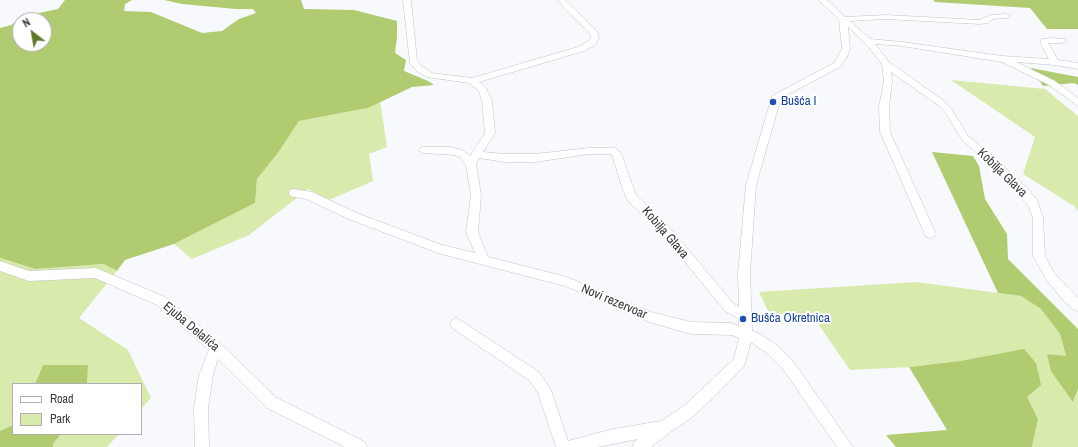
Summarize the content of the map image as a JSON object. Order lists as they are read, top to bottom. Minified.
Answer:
{"streets":{"street":["Kobilja Glava","Novi rezervoar","Ejuba Delalića"]},"places":["Bušća I","Bušća Okretnica"],"legend":["Road","Park"],"north":"top left"}
